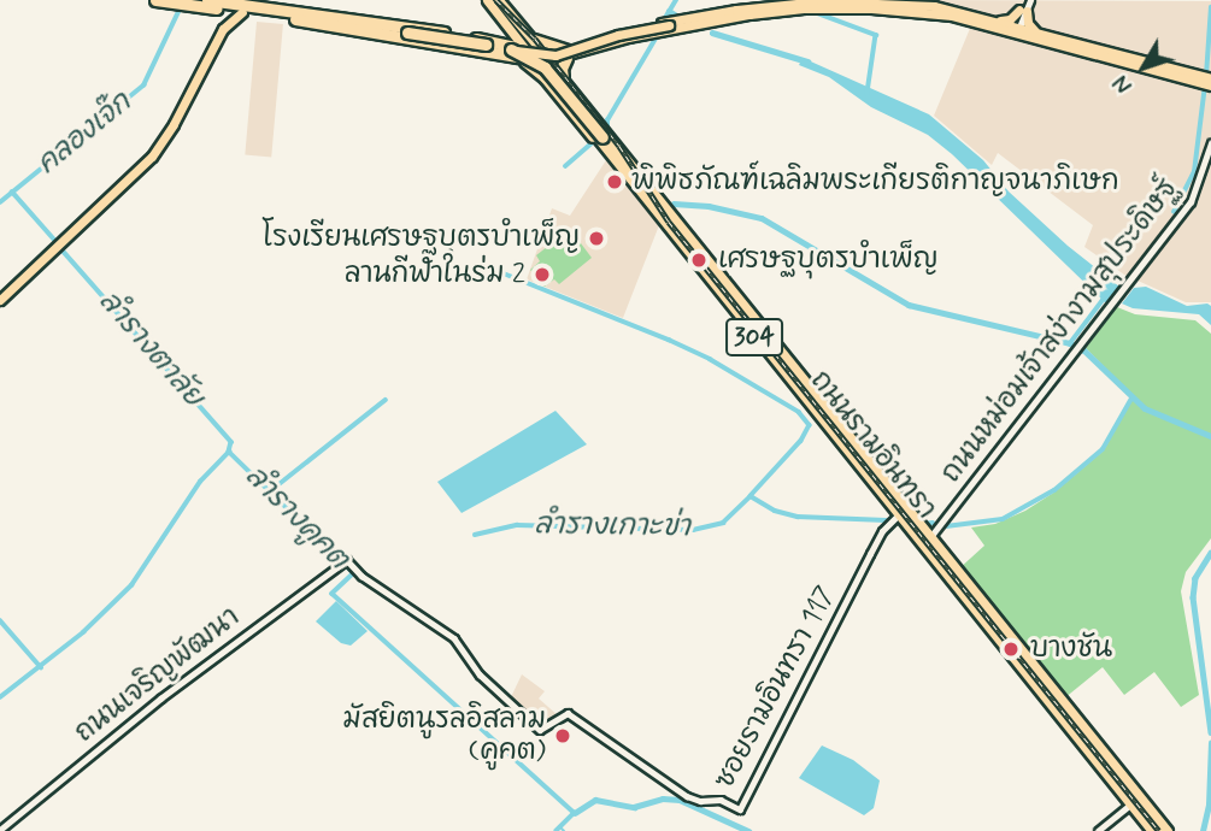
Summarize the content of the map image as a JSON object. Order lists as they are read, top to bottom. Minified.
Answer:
{"streets":{"highway":["304","ถนนรามอินทรา"],"street":["ถนนหม่อมเจ้าสง่างามสุประดิษฐ์","ถนนเจริญพัฒนา","ซอยรามอินทรา 117"]},"crossings":[["ถนนหม่อมเจ้าสง่างามสุประดิษฐ์","ถนนรามอินทรา"],["ถนนรามอินทรา","ซอยรามอินทรา 117"],["ถนนเจริญพัฒนา","ซอยรามอินทรา 117"]],"water":["คลองเจ๊ก","ลำรางตาลัย","ลำรางคูคต","ลำรางเกาะข่า"],"places":["พิพิธภัณฑ์เฉลิมพระเกียรติกาญจนาภิเษก","โรงเรียนเศรษฐบุตรบำเพ็ญ","เศรษฐบุตรบำเพ็ญ","ลานกีฬาในร่ม 2","บางชัน","มัสยิตนูรลอิสลาม (คูคต)"],"north":"bottom left"}
